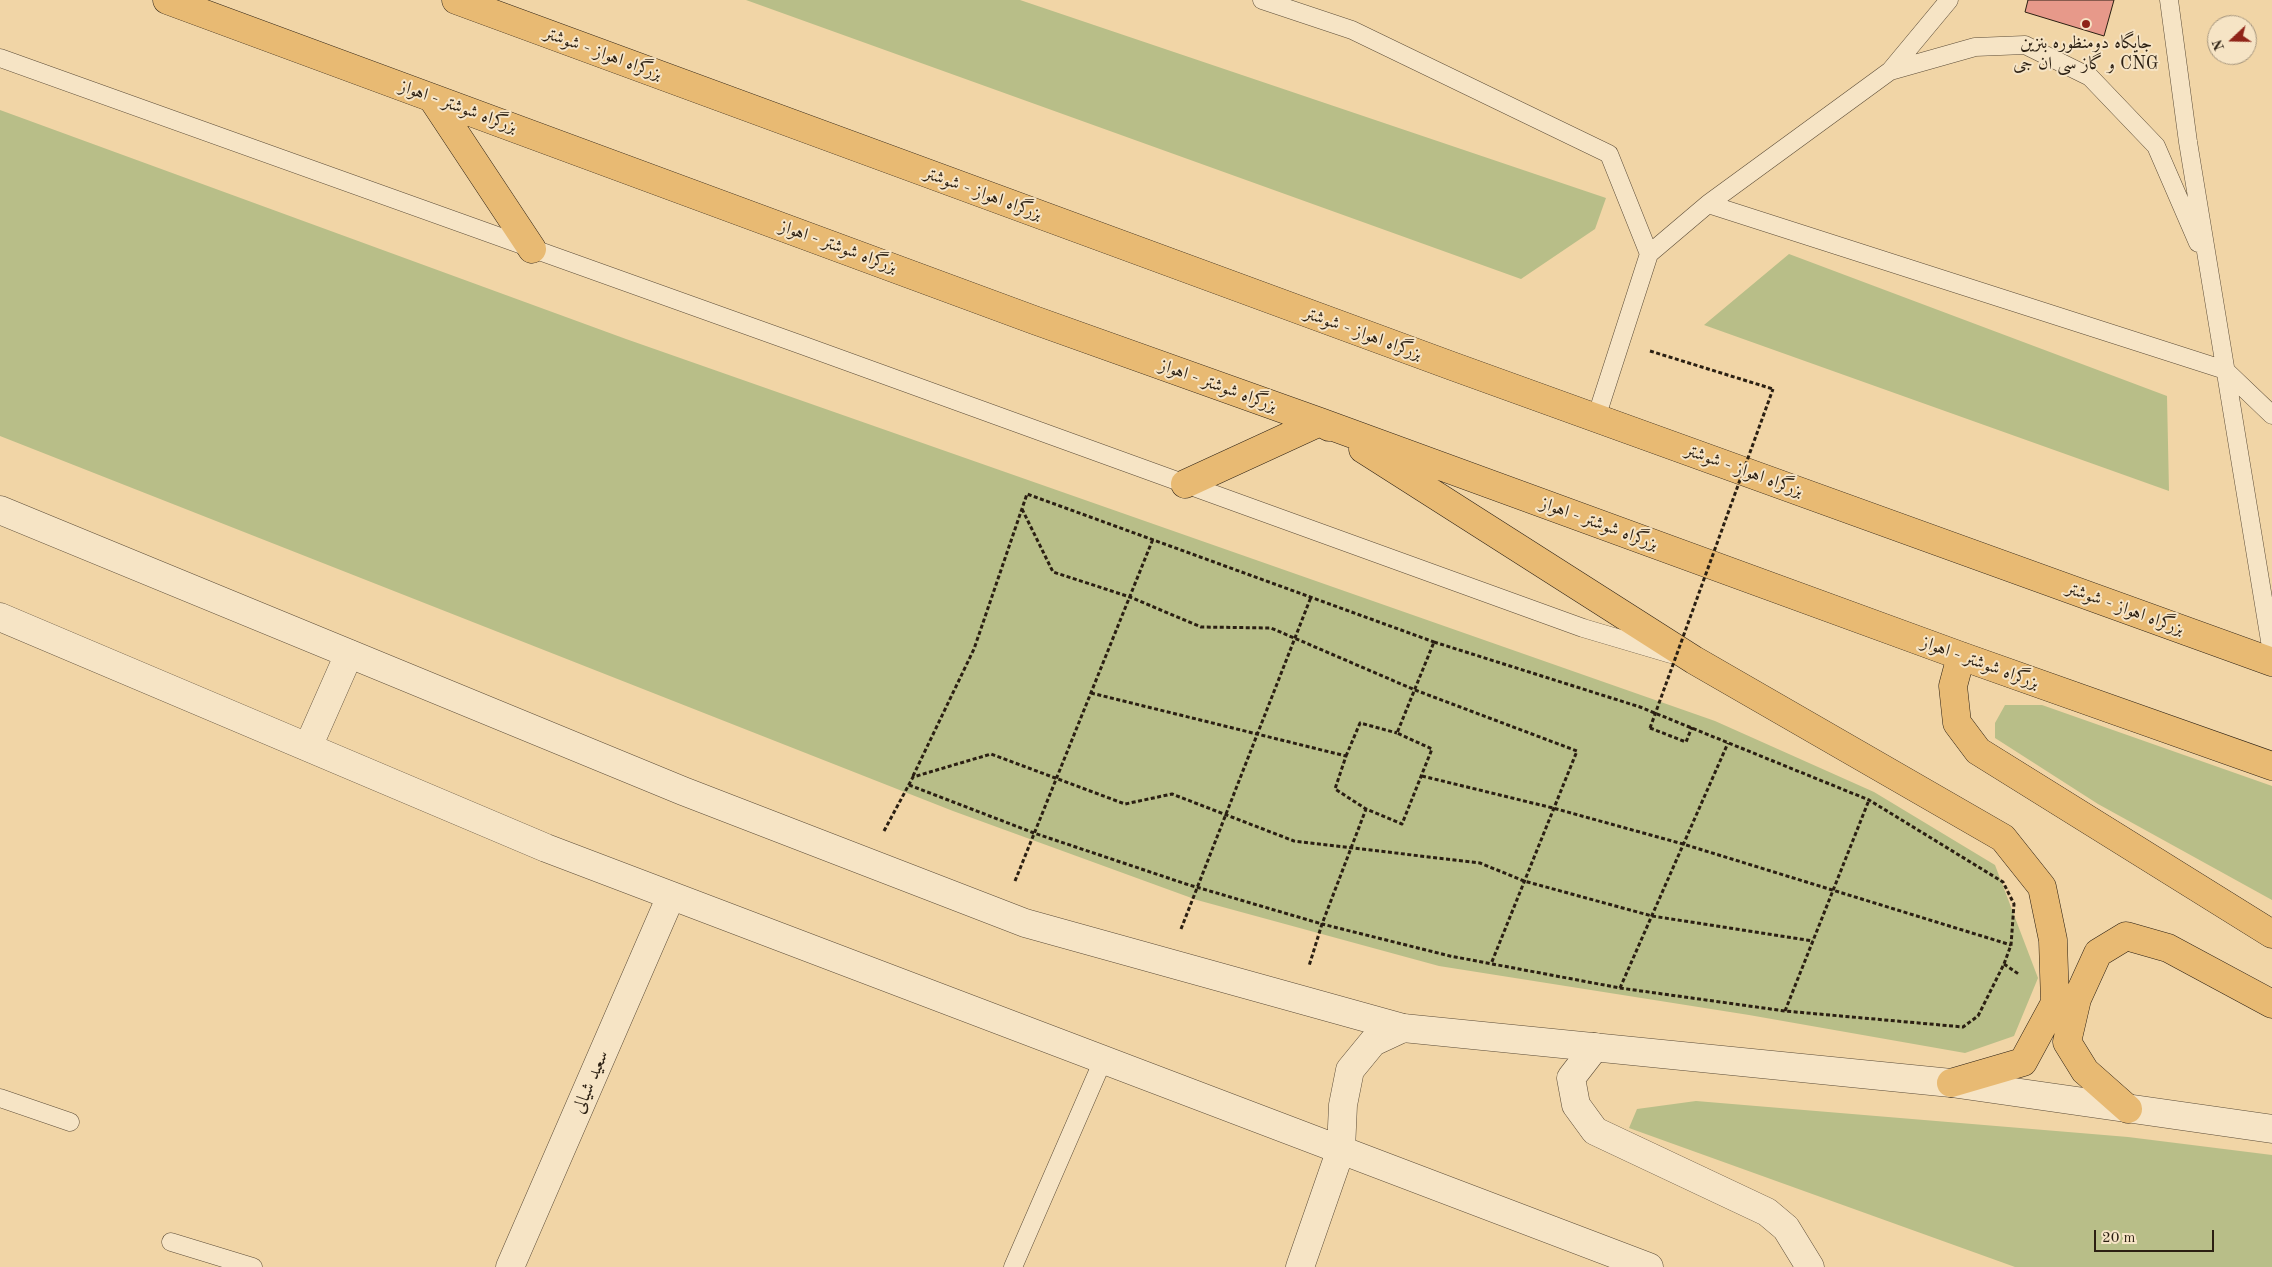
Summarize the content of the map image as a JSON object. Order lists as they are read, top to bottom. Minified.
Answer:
{"streets":{"highway":["بزرگراه اهواز - شوشتر","بزرگراه شوشتر - اهواز"],"street":["سعید شیالی"]},"places":["جایگاه دومنظوره بنزین و گاز سی ان جی CNG"],"scale_bar":"20 m","north":"left"}
